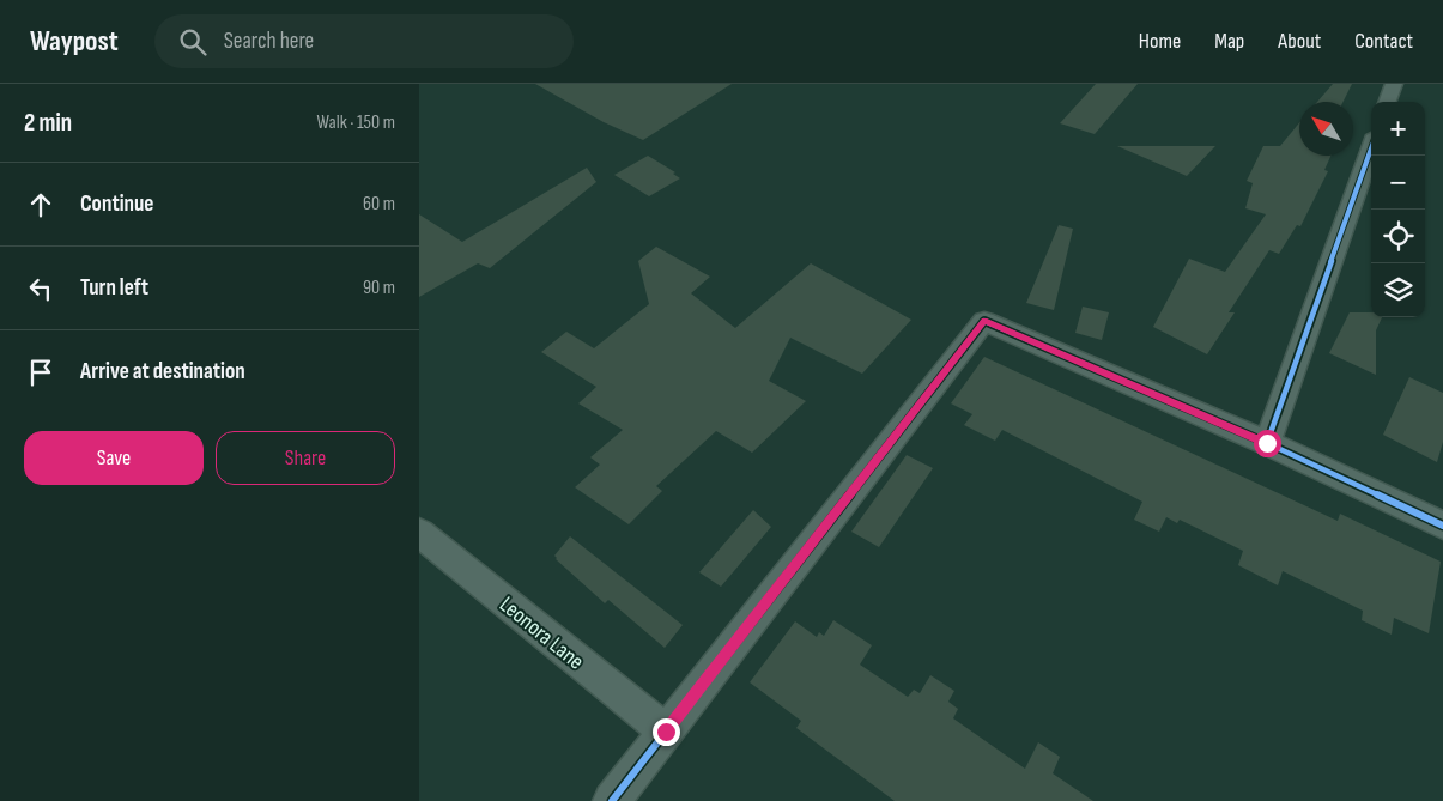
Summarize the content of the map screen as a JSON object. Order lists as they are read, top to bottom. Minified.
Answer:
{"streets":{"street":["Leonora Lane"]},"north":"top left","page":{"header":"Waypost","search":"Search here","nav":["Home","Map","About","Contact"],"heading":["2 min","Walk · 150 m"],"map_buttons":["+","−"],"list":[["Continue","60 m"],["Turn left","90 m"],"Arrive at destination"],"buttons":["Save","Share"]}}
